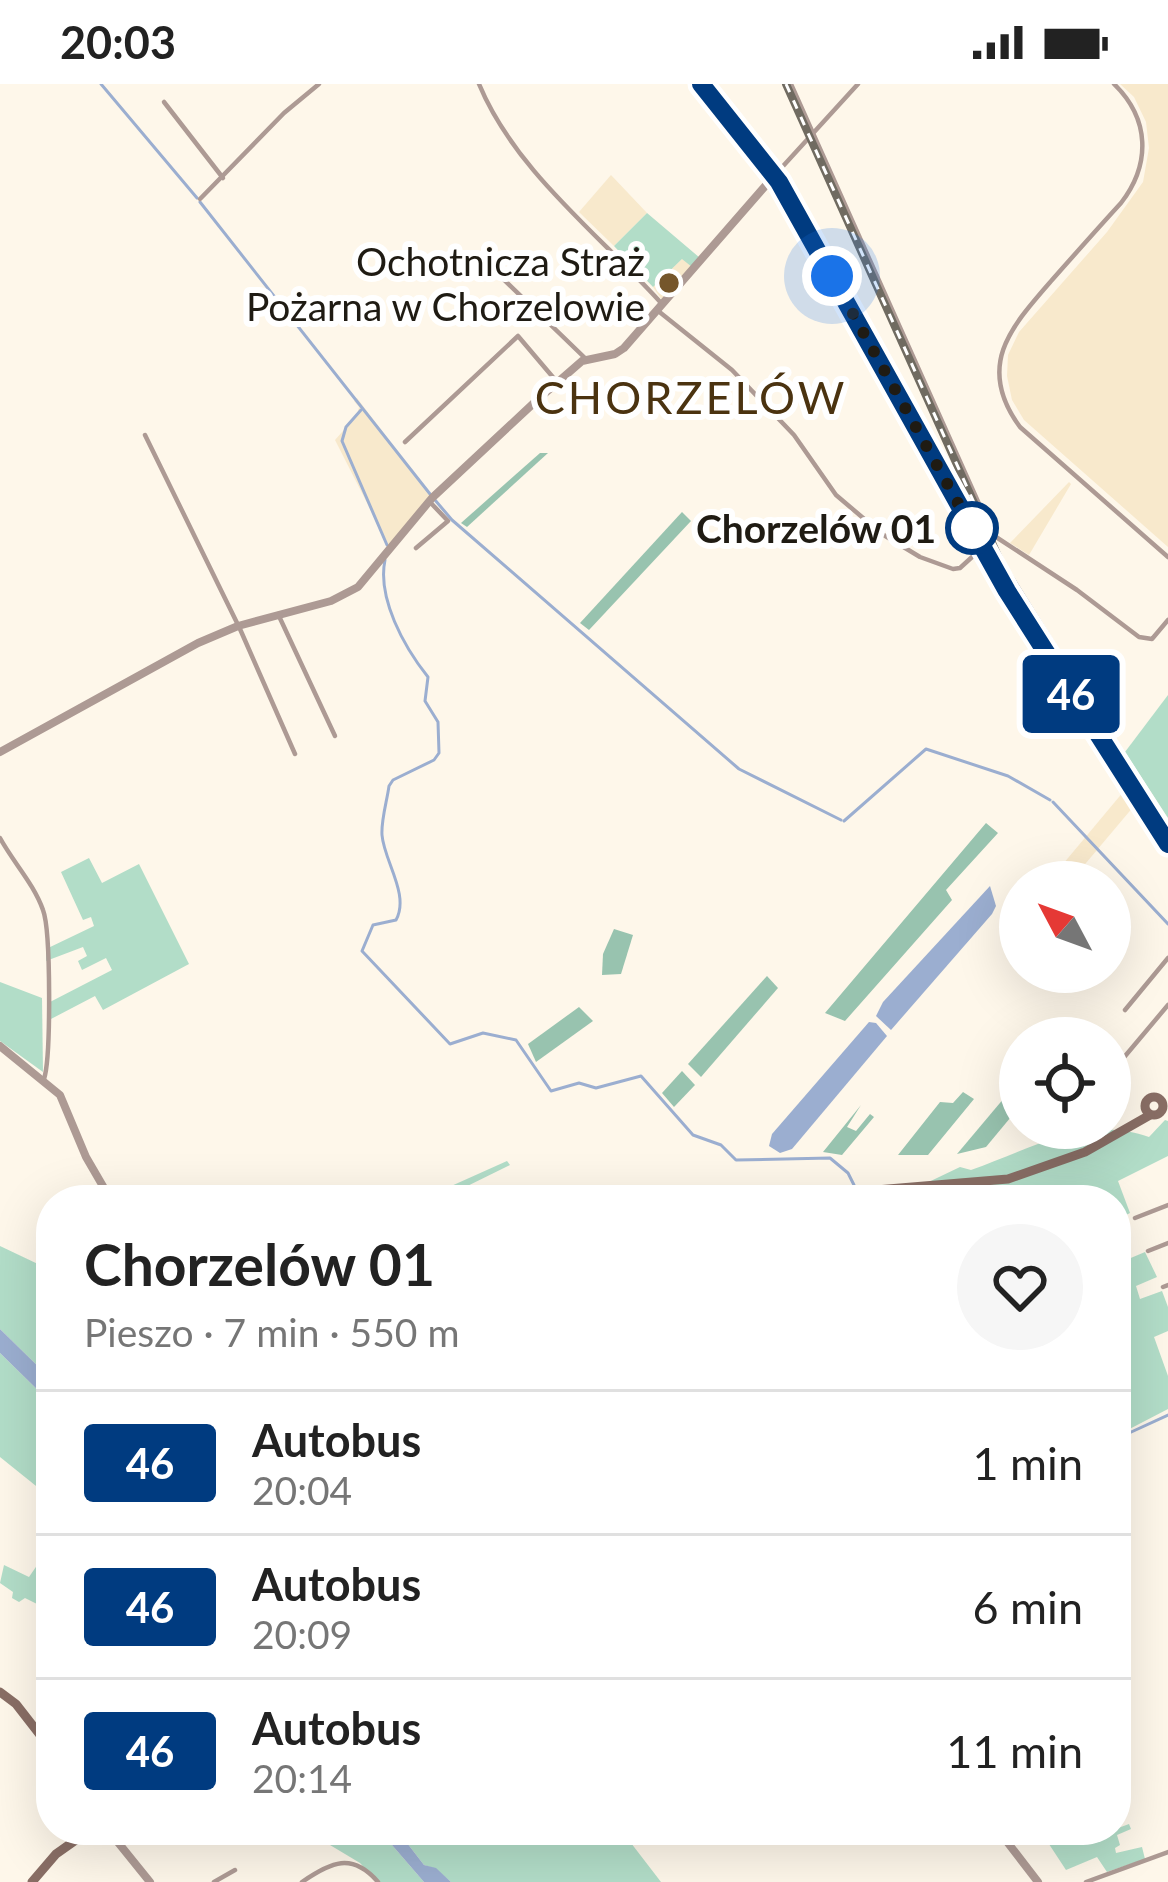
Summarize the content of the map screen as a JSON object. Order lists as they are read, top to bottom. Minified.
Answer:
{"districts":["CHORZELÓW"],"places":["Ochotnicza Straż Pożarna w Chorzelowie","Chorzelów 01"],"lines":["bus line 46"],"north":"top left","page":{"status":"20:03","on_map":"46","heading":["Chorzelów 01","Pieszo · 7 min · 550 m"],"list":[{"mark":"46","name":"Autobus","note":"20:04","value":"1 min"},{"mark":"46","name":"Autobus","note":"20:09","value":"6 min"},{"mark":"46","name":"Autobus","note":"20:14","value":"11 min"}]}}
